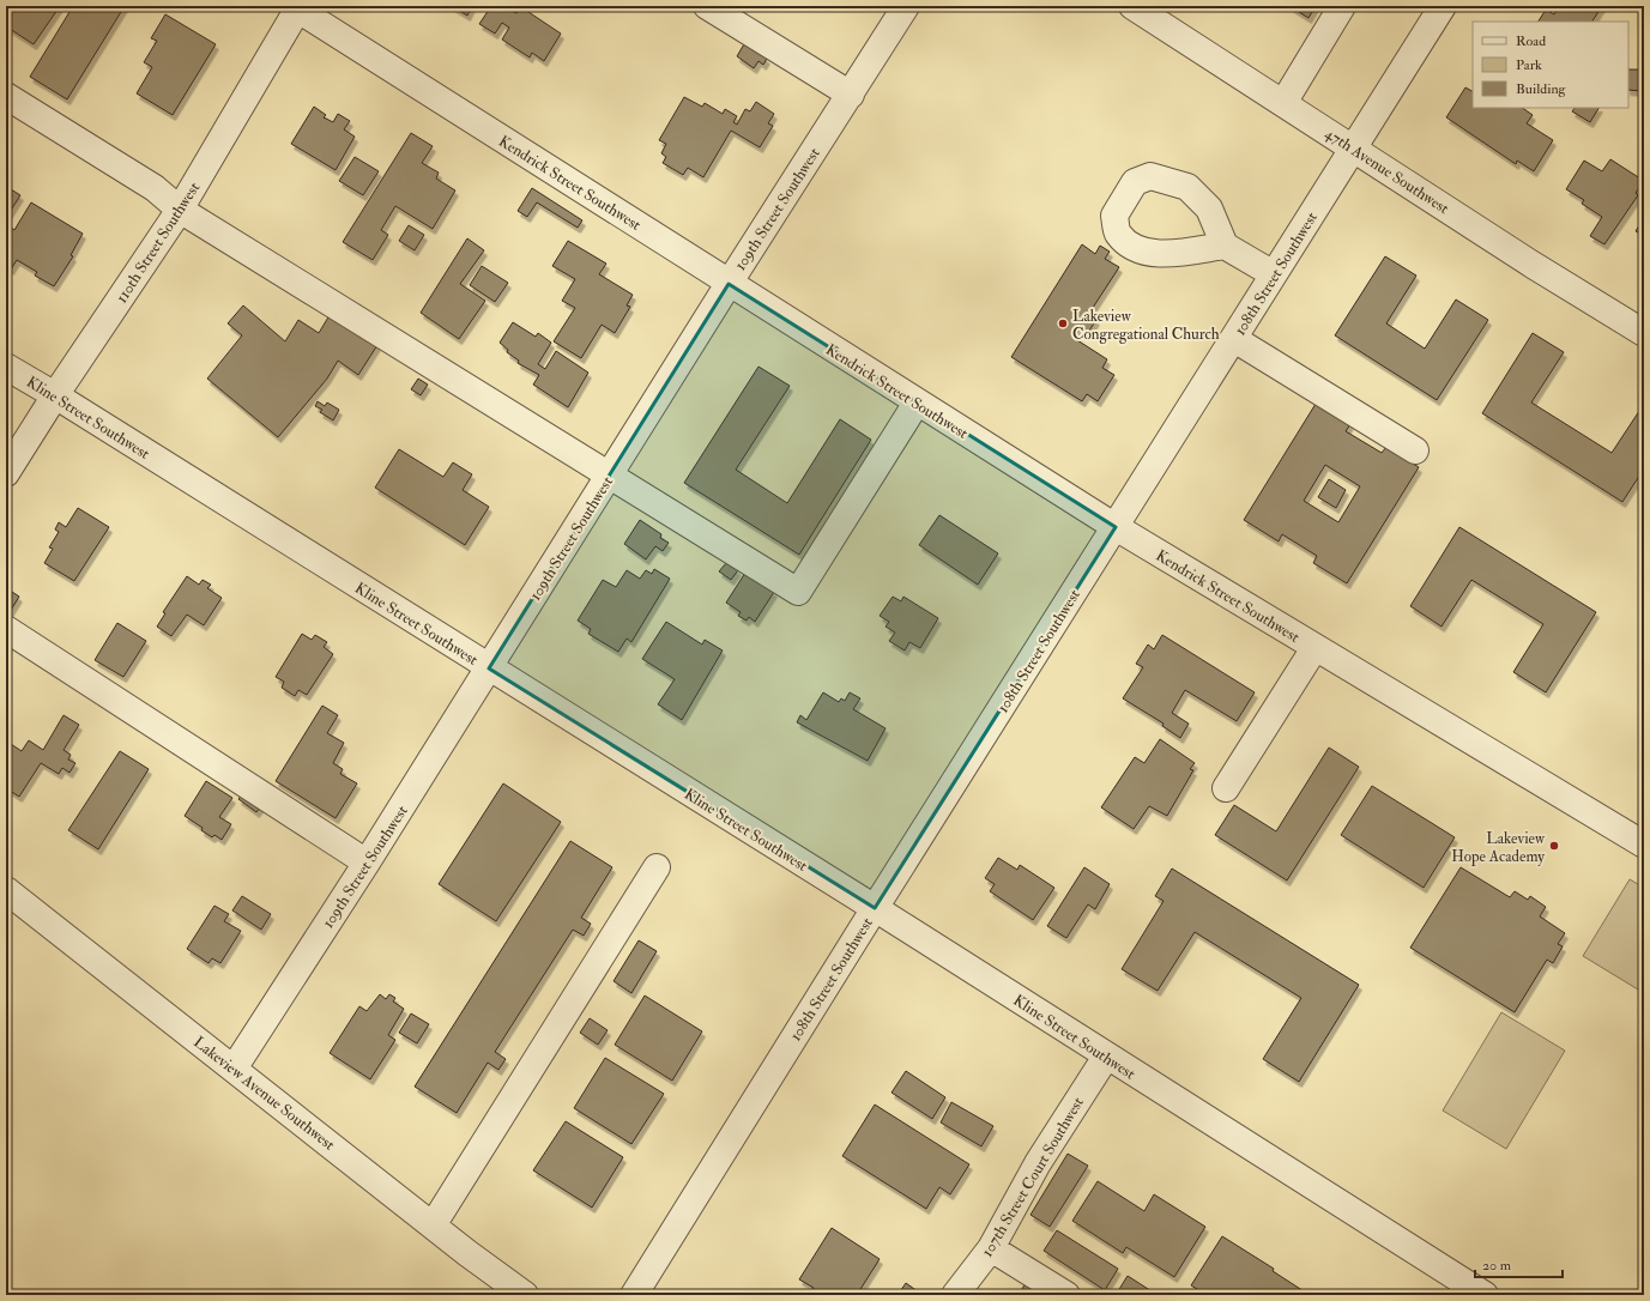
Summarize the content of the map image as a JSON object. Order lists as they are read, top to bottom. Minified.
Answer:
{"streets":{"street":["47th Avenue Southwest","Kendrick Street Southwest","109th Street Southwest","110th Street Southwest","108th Street Southwest","Kline Street Southwest","Lakeview Avenue Southwest","107th Street Court Southwest"]},"crossings":[["47th Avenue Southwest","108th Street Southwest"],["Kendrick Street Southwest","109th Street Southwest"],["Kendrick Street Southwest","110th Street Southwest"],["Kendrick Street Southwest","108th Street Southwest"],["109th Street Southwest","Kline Street Southwest"],["109th Street Southwest","Lakeview Avenue Southwest"],["110th Street Southwest","Kline Street Southwest"],["108th Street Southwest","Kline Street Southwest"],["Kline Street Southwest","107th Street Court Southwest"]],"places":["Lakeview Congregational Church","Lakeview Hope Academy"],"legend":["Road","Park","Building"],"scale_bar":"20 m"}
